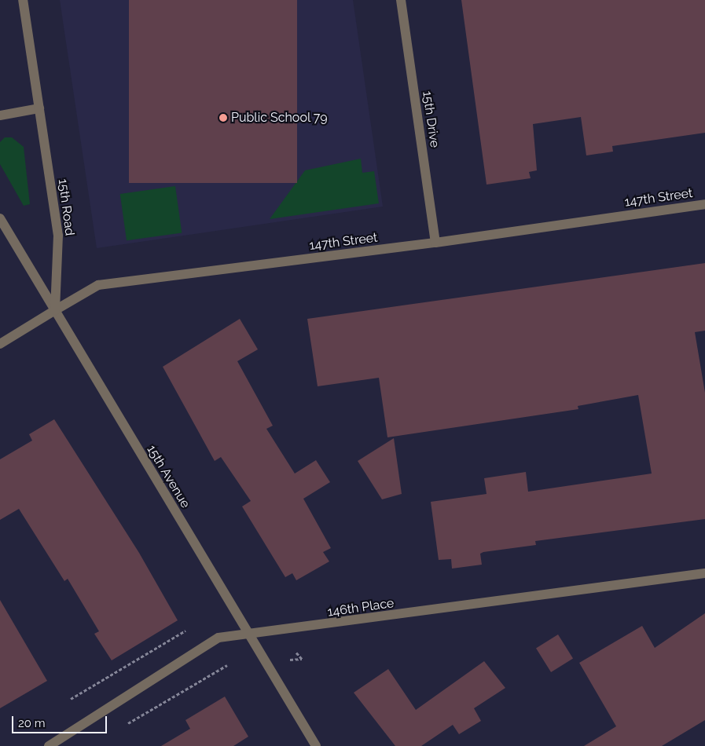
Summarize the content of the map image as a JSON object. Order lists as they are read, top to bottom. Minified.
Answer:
{"streets":{"street":["15th Drive","147th Street","15th Road","15th Avenue","146th Place"]},"crossings":[["15th Drive","147th Street"],["147th Street","15th Road"],["147th Street","15th Avenue"],["15th Road","15th Avenue"],["15th Avenue","146th Place"]],"places":["Public School 79"],"scale_bar":"20 m"}
